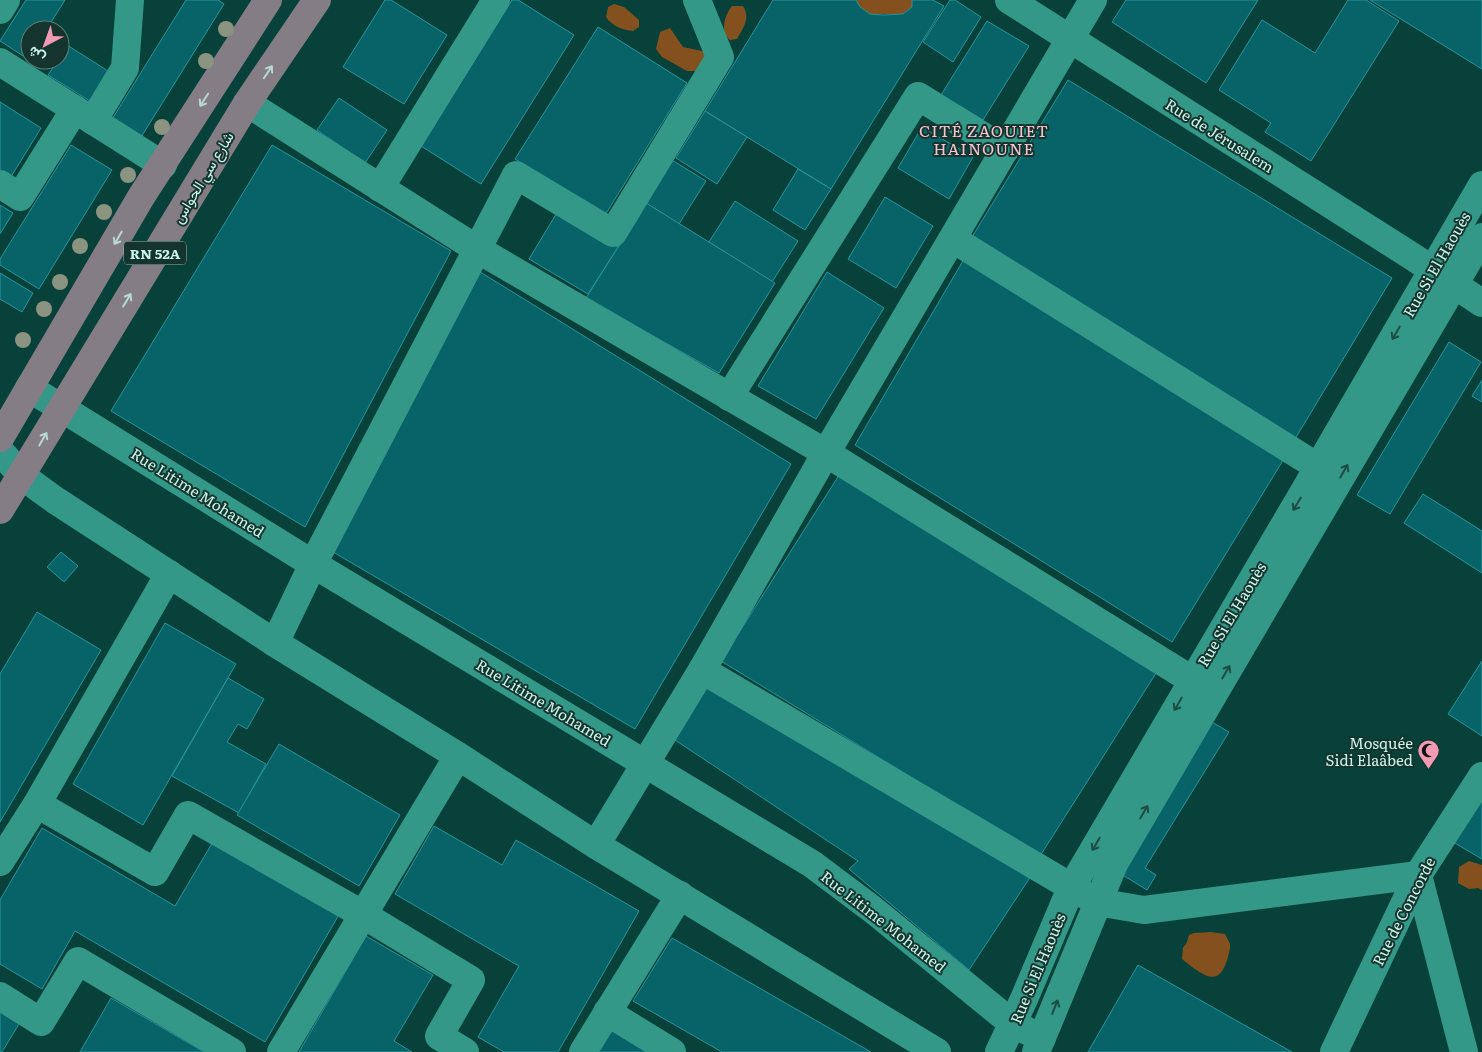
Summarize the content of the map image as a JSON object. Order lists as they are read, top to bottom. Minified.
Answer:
{"streets":{"main road":["شارع سي الحواس","RN 52A"],"street":["Rue de Jérusalem","Rue Si El Haouès","Rue Litime Mohamed","Rue de Concorde"]},"crossings":[["Rue de Jérusalem","Rue Si El Haouès"],["شارع سي الحواس","Rue Litime Mohamed"],["RN 52A","Rue Litime Mohamed"],["Rue Si El Haouès","Rue Litime Mohamed"]],"districts":["CITÉ ZAOUIET HAINOUNE"],"places":{"mosque":["Mosquée Sidi Elaâbed"]},"north":"bottom left"}
